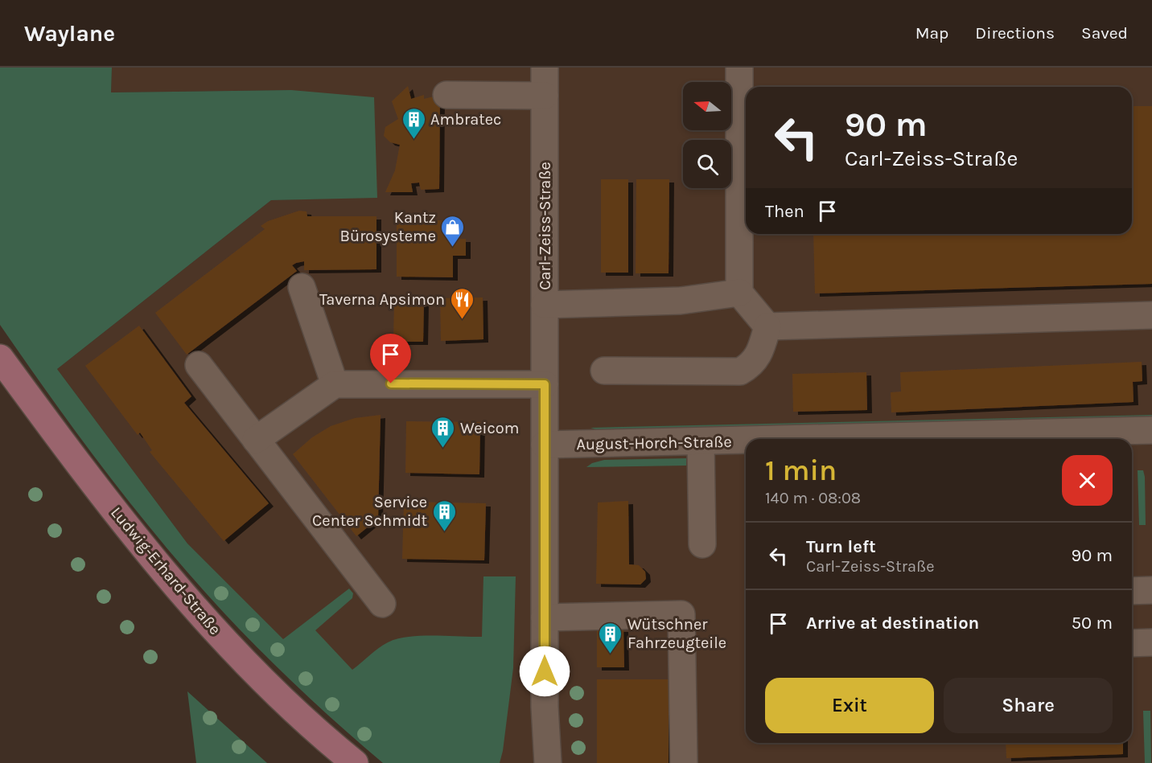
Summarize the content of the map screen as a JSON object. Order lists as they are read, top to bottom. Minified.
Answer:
{"streets":{"main road":["Ludwig-Erhard-Straße"],"street":["Carl-Zeiss-Straße","August-Horch-Straße"]},"crossings":[["Carl-Zeiss-Straße","August-Horch-Straße"]],"places":{"building":["Ambratec","Weicom","Service Center Schmidt","Wütschner Fahrzeugteile"],"shop":["Kantz Bürosysteme"],"restaurant":["Taverna Apsimon"]},"north":"left","page":{"header":"Waylane","nav":["Map","Directions","Saved"],"turn":["90 m","Carl-Zeiss-Straße"],"then":"Then","heading":["1 min","140 m · 08:08"],"list":[{"name":"Turn left","note":"Carl-Zeiss-Straße","value":"90 m"},{"name":"Arrive at destination","value":"50 m"}],"buttons":["Exit","Share"]}}
